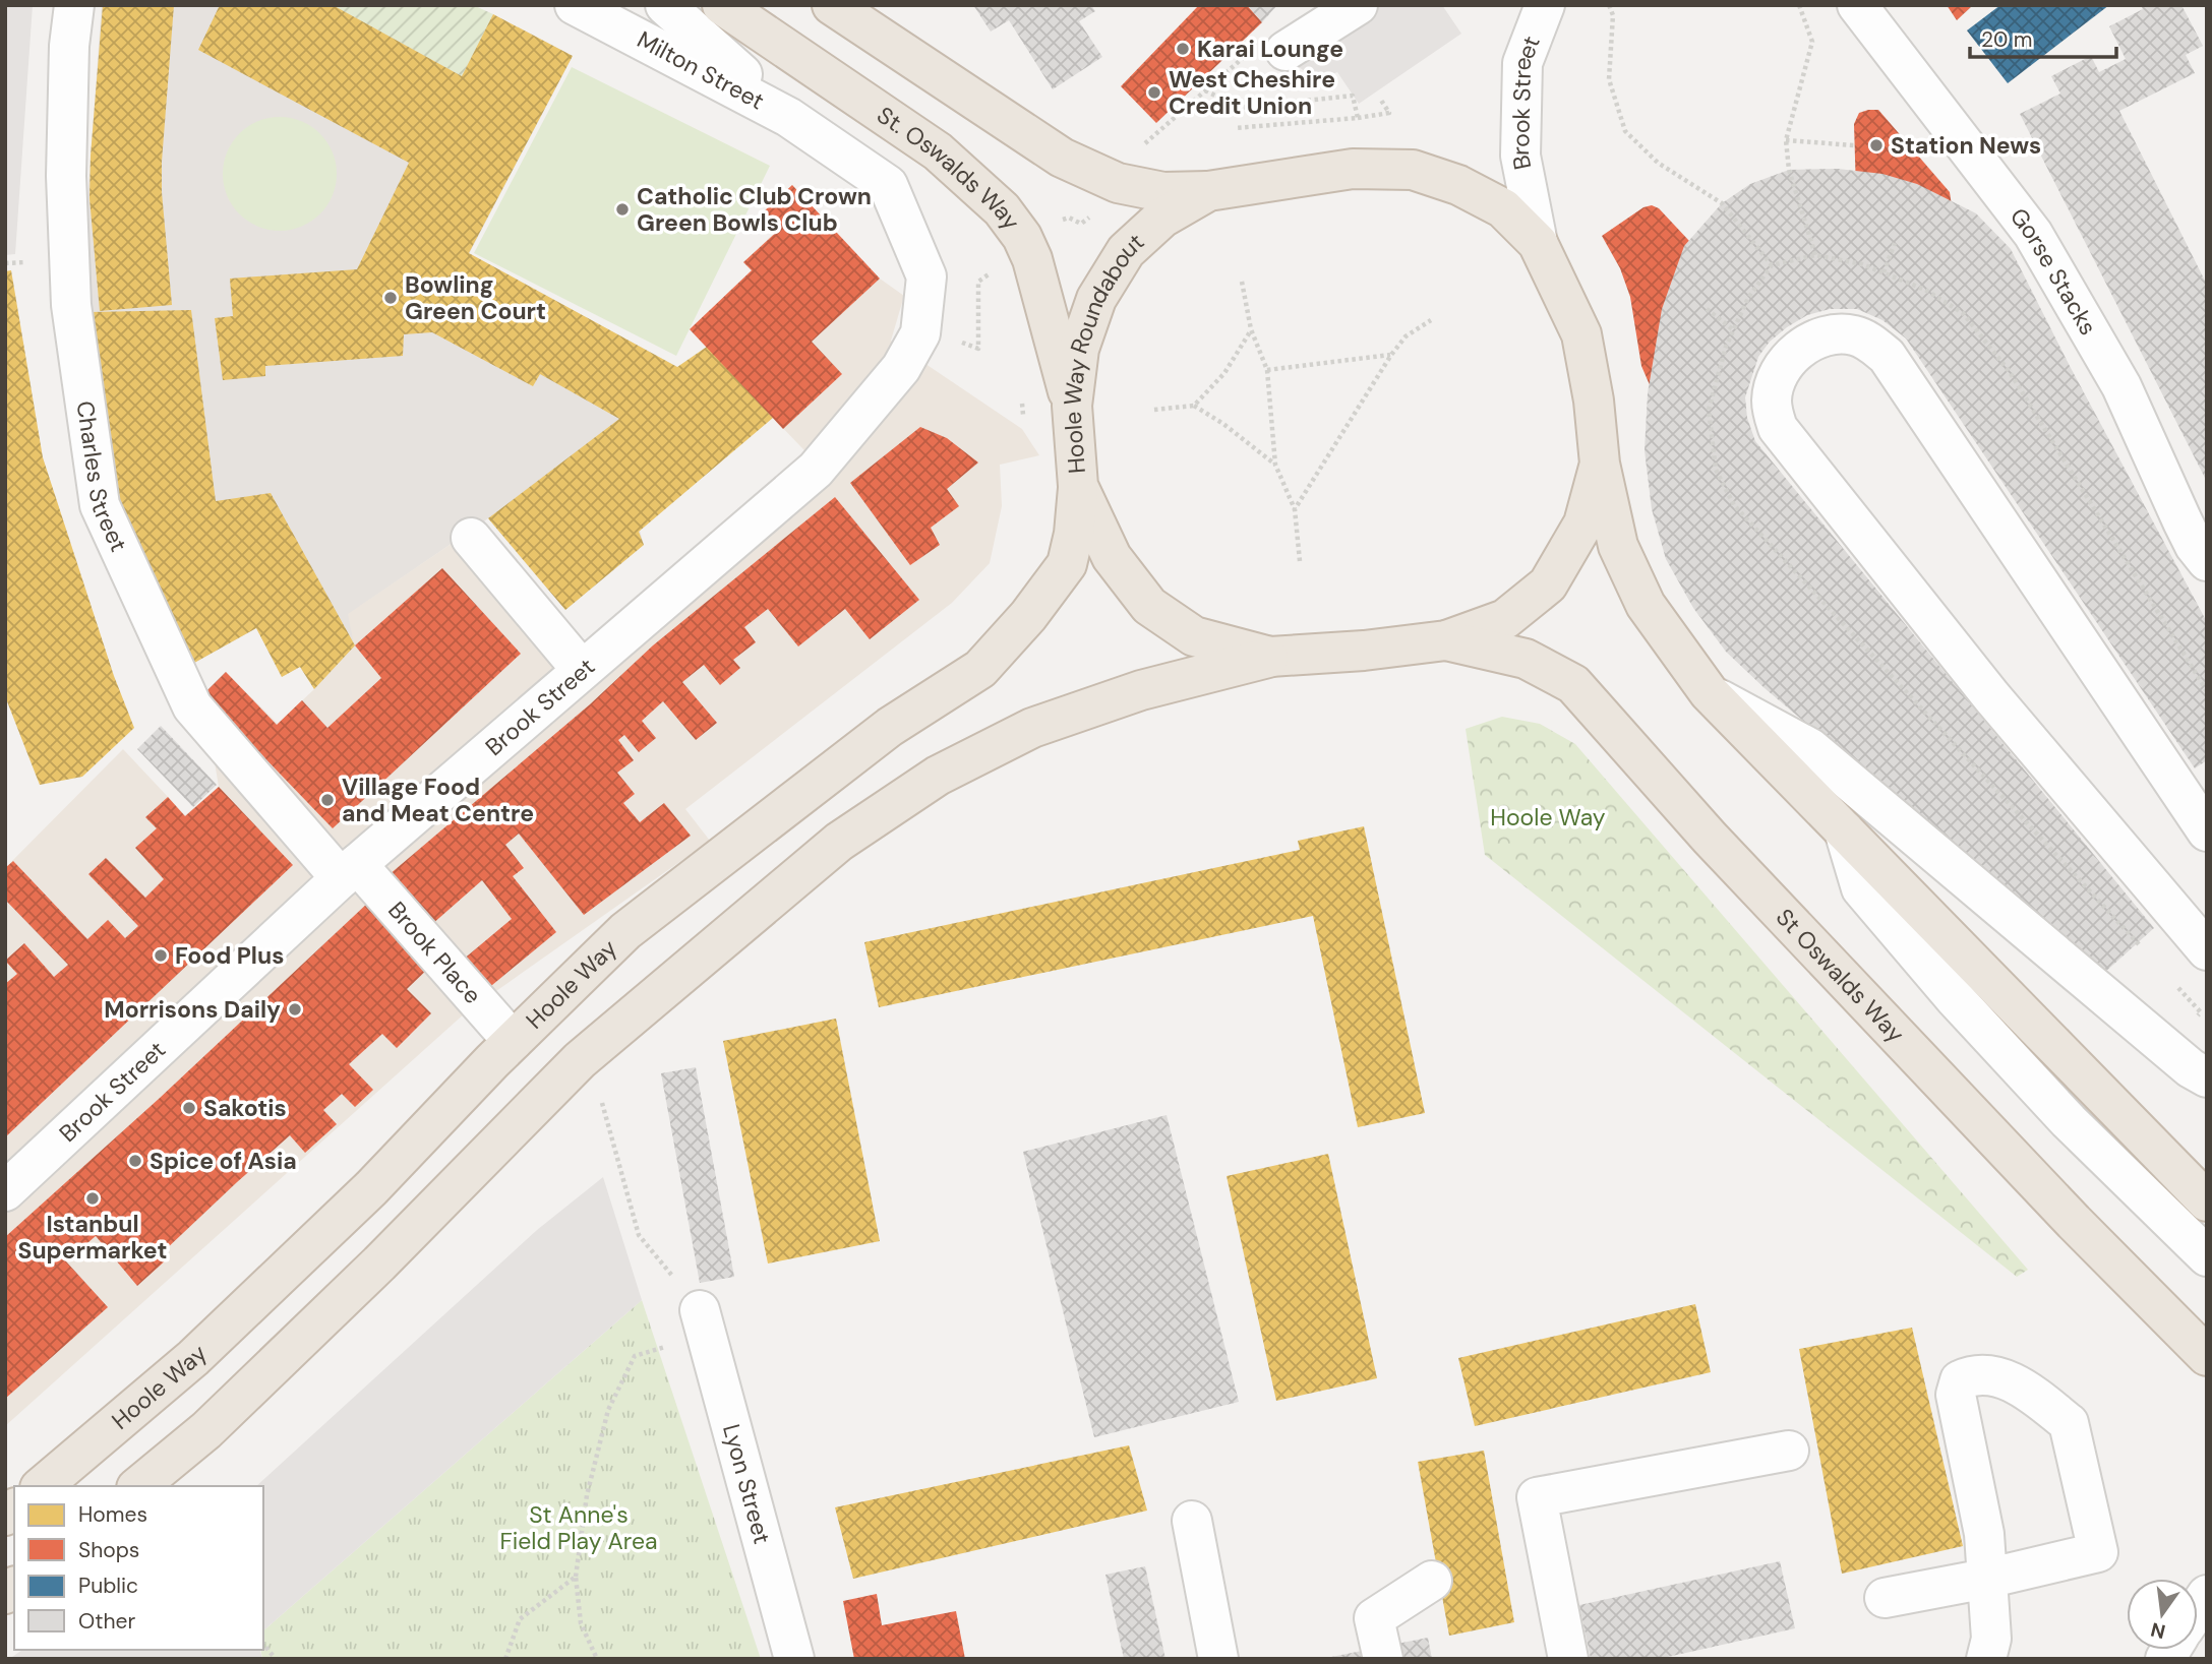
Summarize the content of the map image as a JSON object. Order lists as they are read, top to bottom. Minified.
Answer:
{"streets":{"highway":["St. Oswalds Way","Hoole Way Roundabout","St Oswalds Way","Hoole Way"],"street":["Milton Street","Brook Street","Gorse Stacks","Charles Street","Brook Place","Lyon Street"]},"crossings":[["Milton Street","Brook Street"],["Brook Street","Hoole Way Roundabout"],["Brook Street","Charles Street"],["Brook Street","Brook Place"],["St. Oswalds Way","Hoole Way Roundabout"],["Hoole Way Roundabout","St Oswalds Way"],["Hoole Way Roundabout","Hoole Way"],["Charles Street","Brook Place"],["Brook Place","Hoole Way"]],"parks":["Hoole Way","St Anne's Field Play Area"],"places":["Karai Lounge","West Cheshire Credit Union","Station News","Catholic Club Crown Green Bowls Club","Bowling Green Court","Village Food and Meat Centre","Food Plus","Morrisons Daily","Sakotis","Spice of Asia","Istanbul Supermarket"],"legend":["Homes","Shops","Public","Other"],"scale_bar":"20 m","north":"bottom"}
